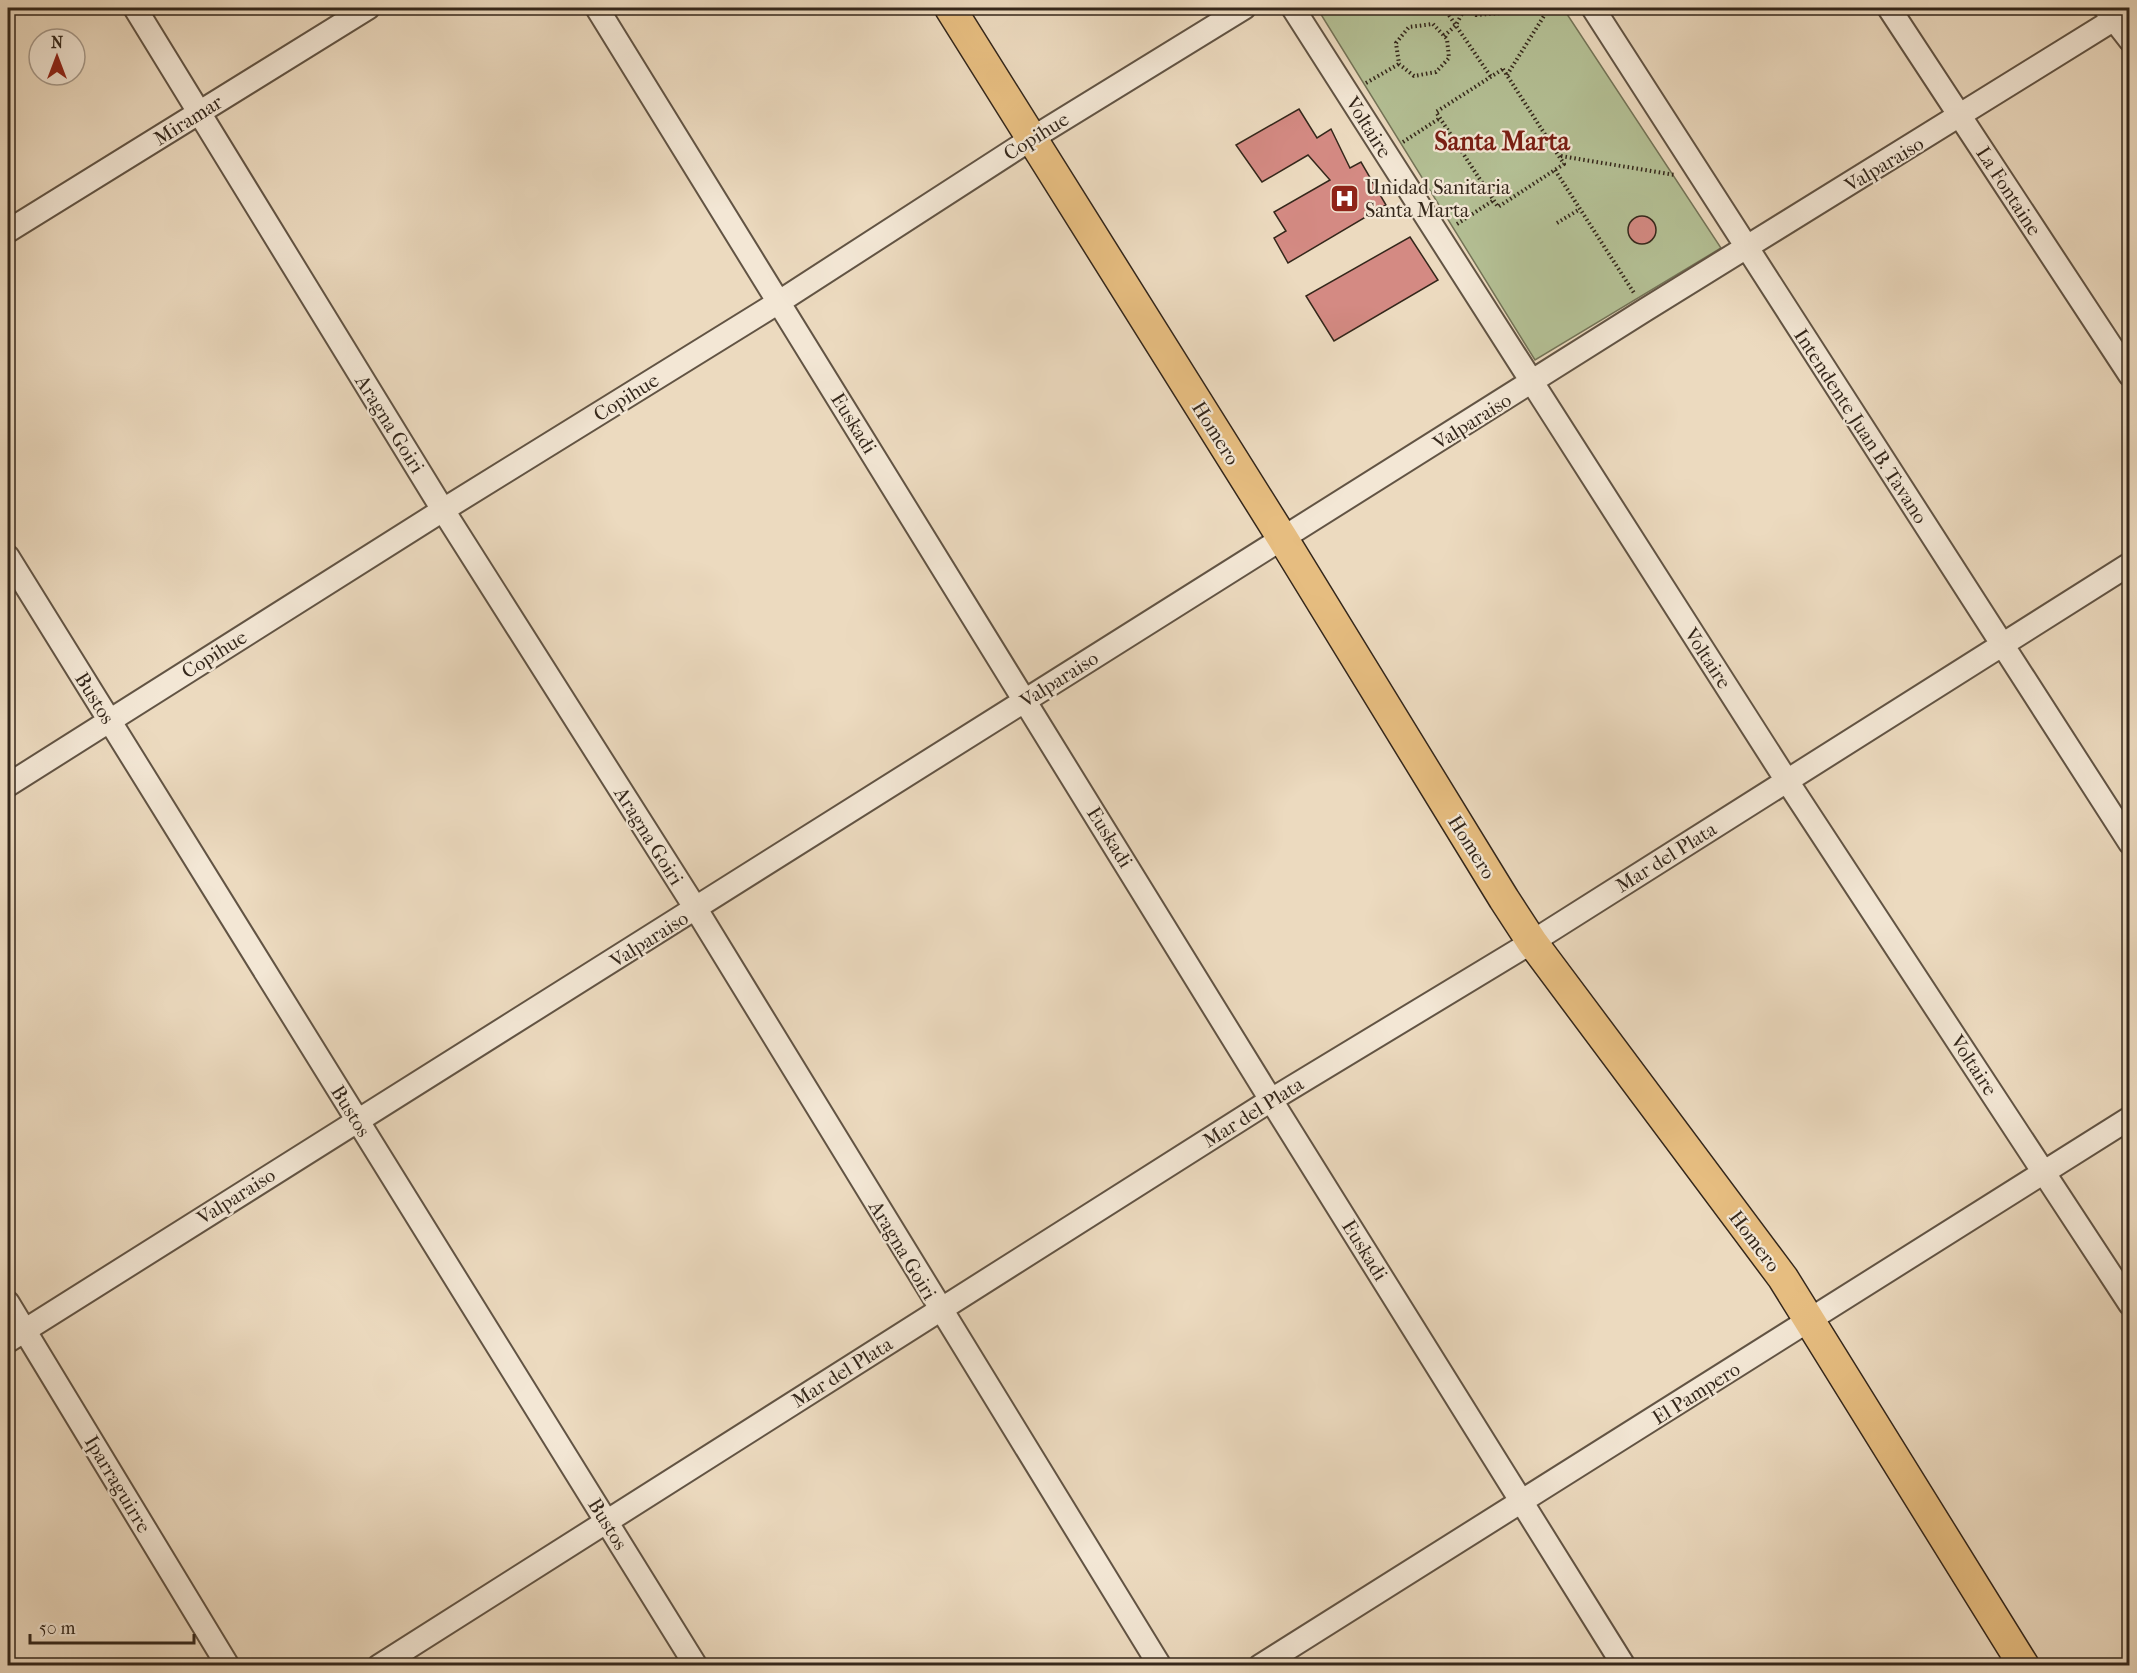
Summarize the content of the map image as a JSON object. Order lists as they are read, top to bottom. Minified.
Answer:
{"streets":{"main road":["Homero"],"street":["Miramar","Voltaire","Copihue","Valparaiso","La Fontaine","Euskadi","Aragna Goiri","Intendente Juan B. Tavano","Bustos","Mar del Plata","El Pampero","Iparraguirre"]},"crossings":[["Miramar","Aragna Goiri"],["Voltaire","Valparaiso"],["Voltaire","Mar del Plata"],["Voltaire","El Pampero"],["Copihue","Euskadi"],["Copihue","Aragna Goiri"],["Copihue","Homero"],["Copihue","Bustos"],["Valparaiso","La Fontaine"],["Valparaiso","Euskadi"],["Valparaiso","Aragna Goiri"],["Valparaiso","Intendente Juan B. Tavano"],["Valparaiso","Homero"],["Valparaiso","Bustos"],["Valparaiso","Iparraguirre"],["Euskadi","Mar del Plata"],["Euskadi","El Pampero"],["Aragna Goiri","Mar del Plata"],["Intendente Juan B. Tavano","Mar del Plata"],["Homero","Mar del Plata"],["Homero","El Pampero"],["Bustos","Mar del Plata"]],"districts":["Santa Marta"],"places":{"hospital":["Unidad Sanitaria Santa Marta"]},"scale_bar":"50 m","north":"top"}
